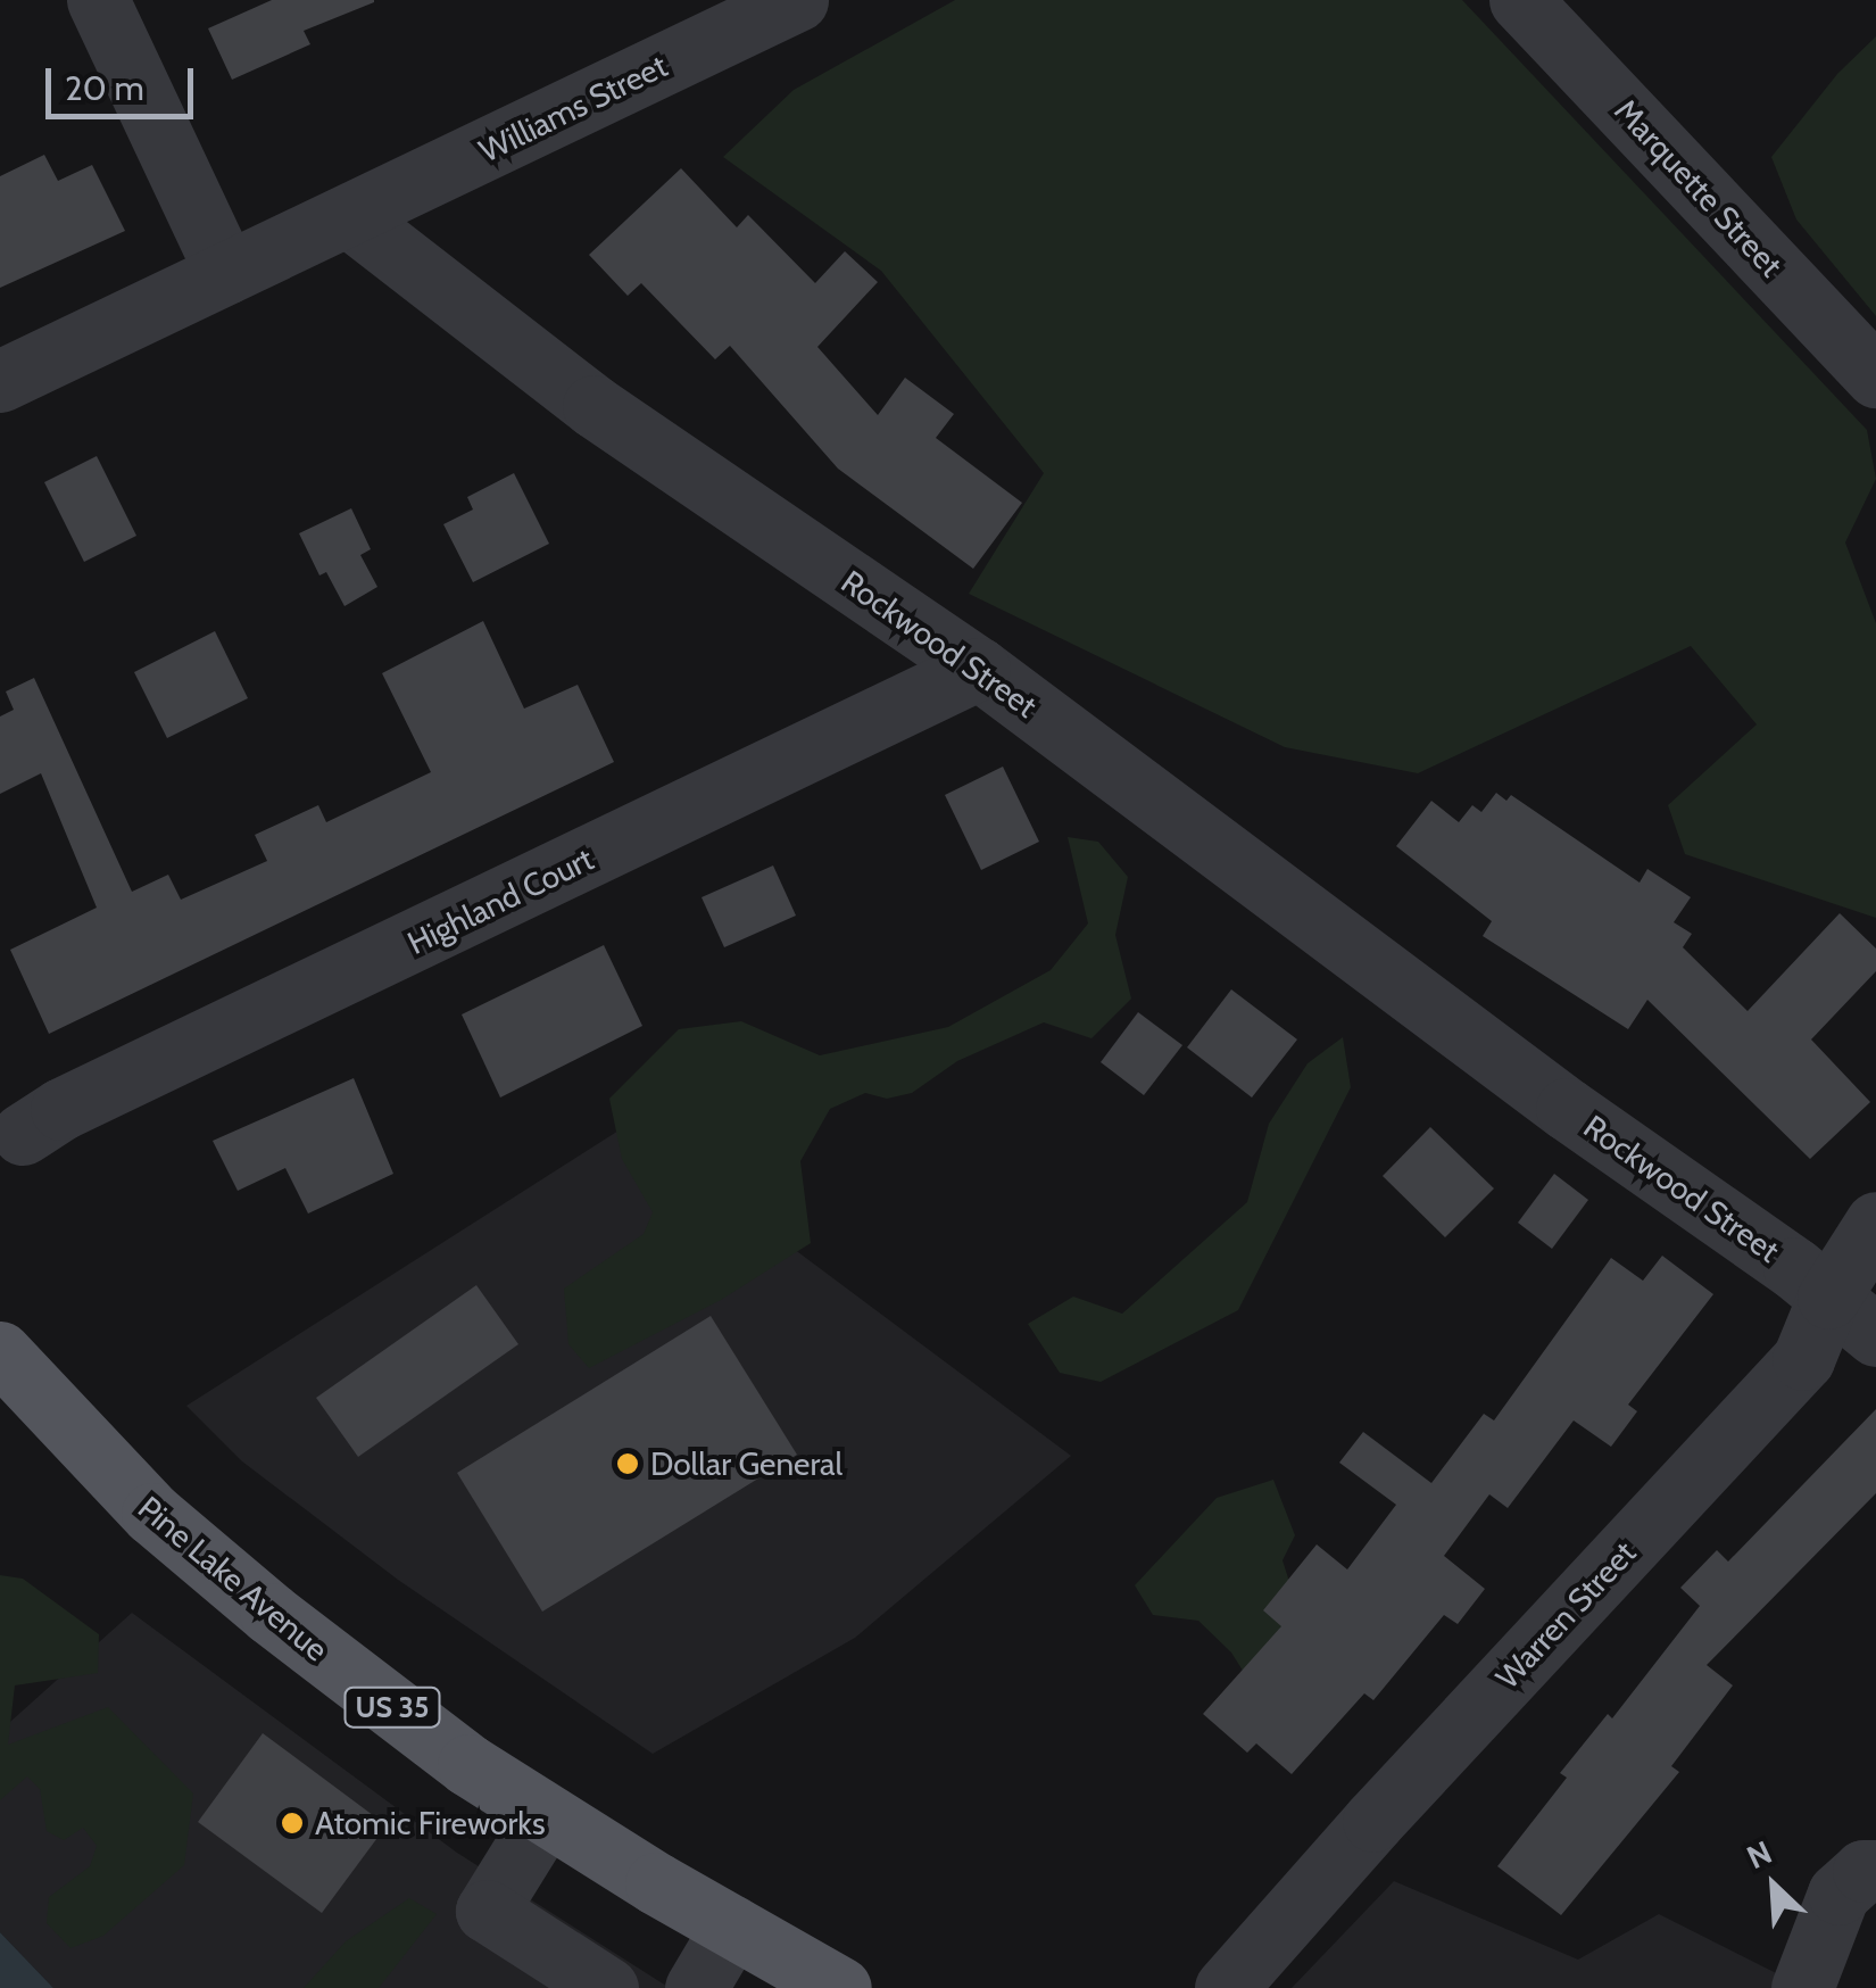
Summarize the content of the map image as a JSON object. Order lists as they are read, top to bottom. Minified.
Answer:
{"streets":{"main road":["Pine Lake Avenue","US 35"],"street":["Williams Street","Marquette Street","Rockwood Street","Highland Court","Warren Street"]},"crossings":[["Williams Street","Rockwood Street"],["Rockwood Street","Highland Court"],["Rockwood Street","Warren Street"]],"places":["Dollar General","Atomic Fireworks"],"scale_bar":"20 m","north":"top left"}
